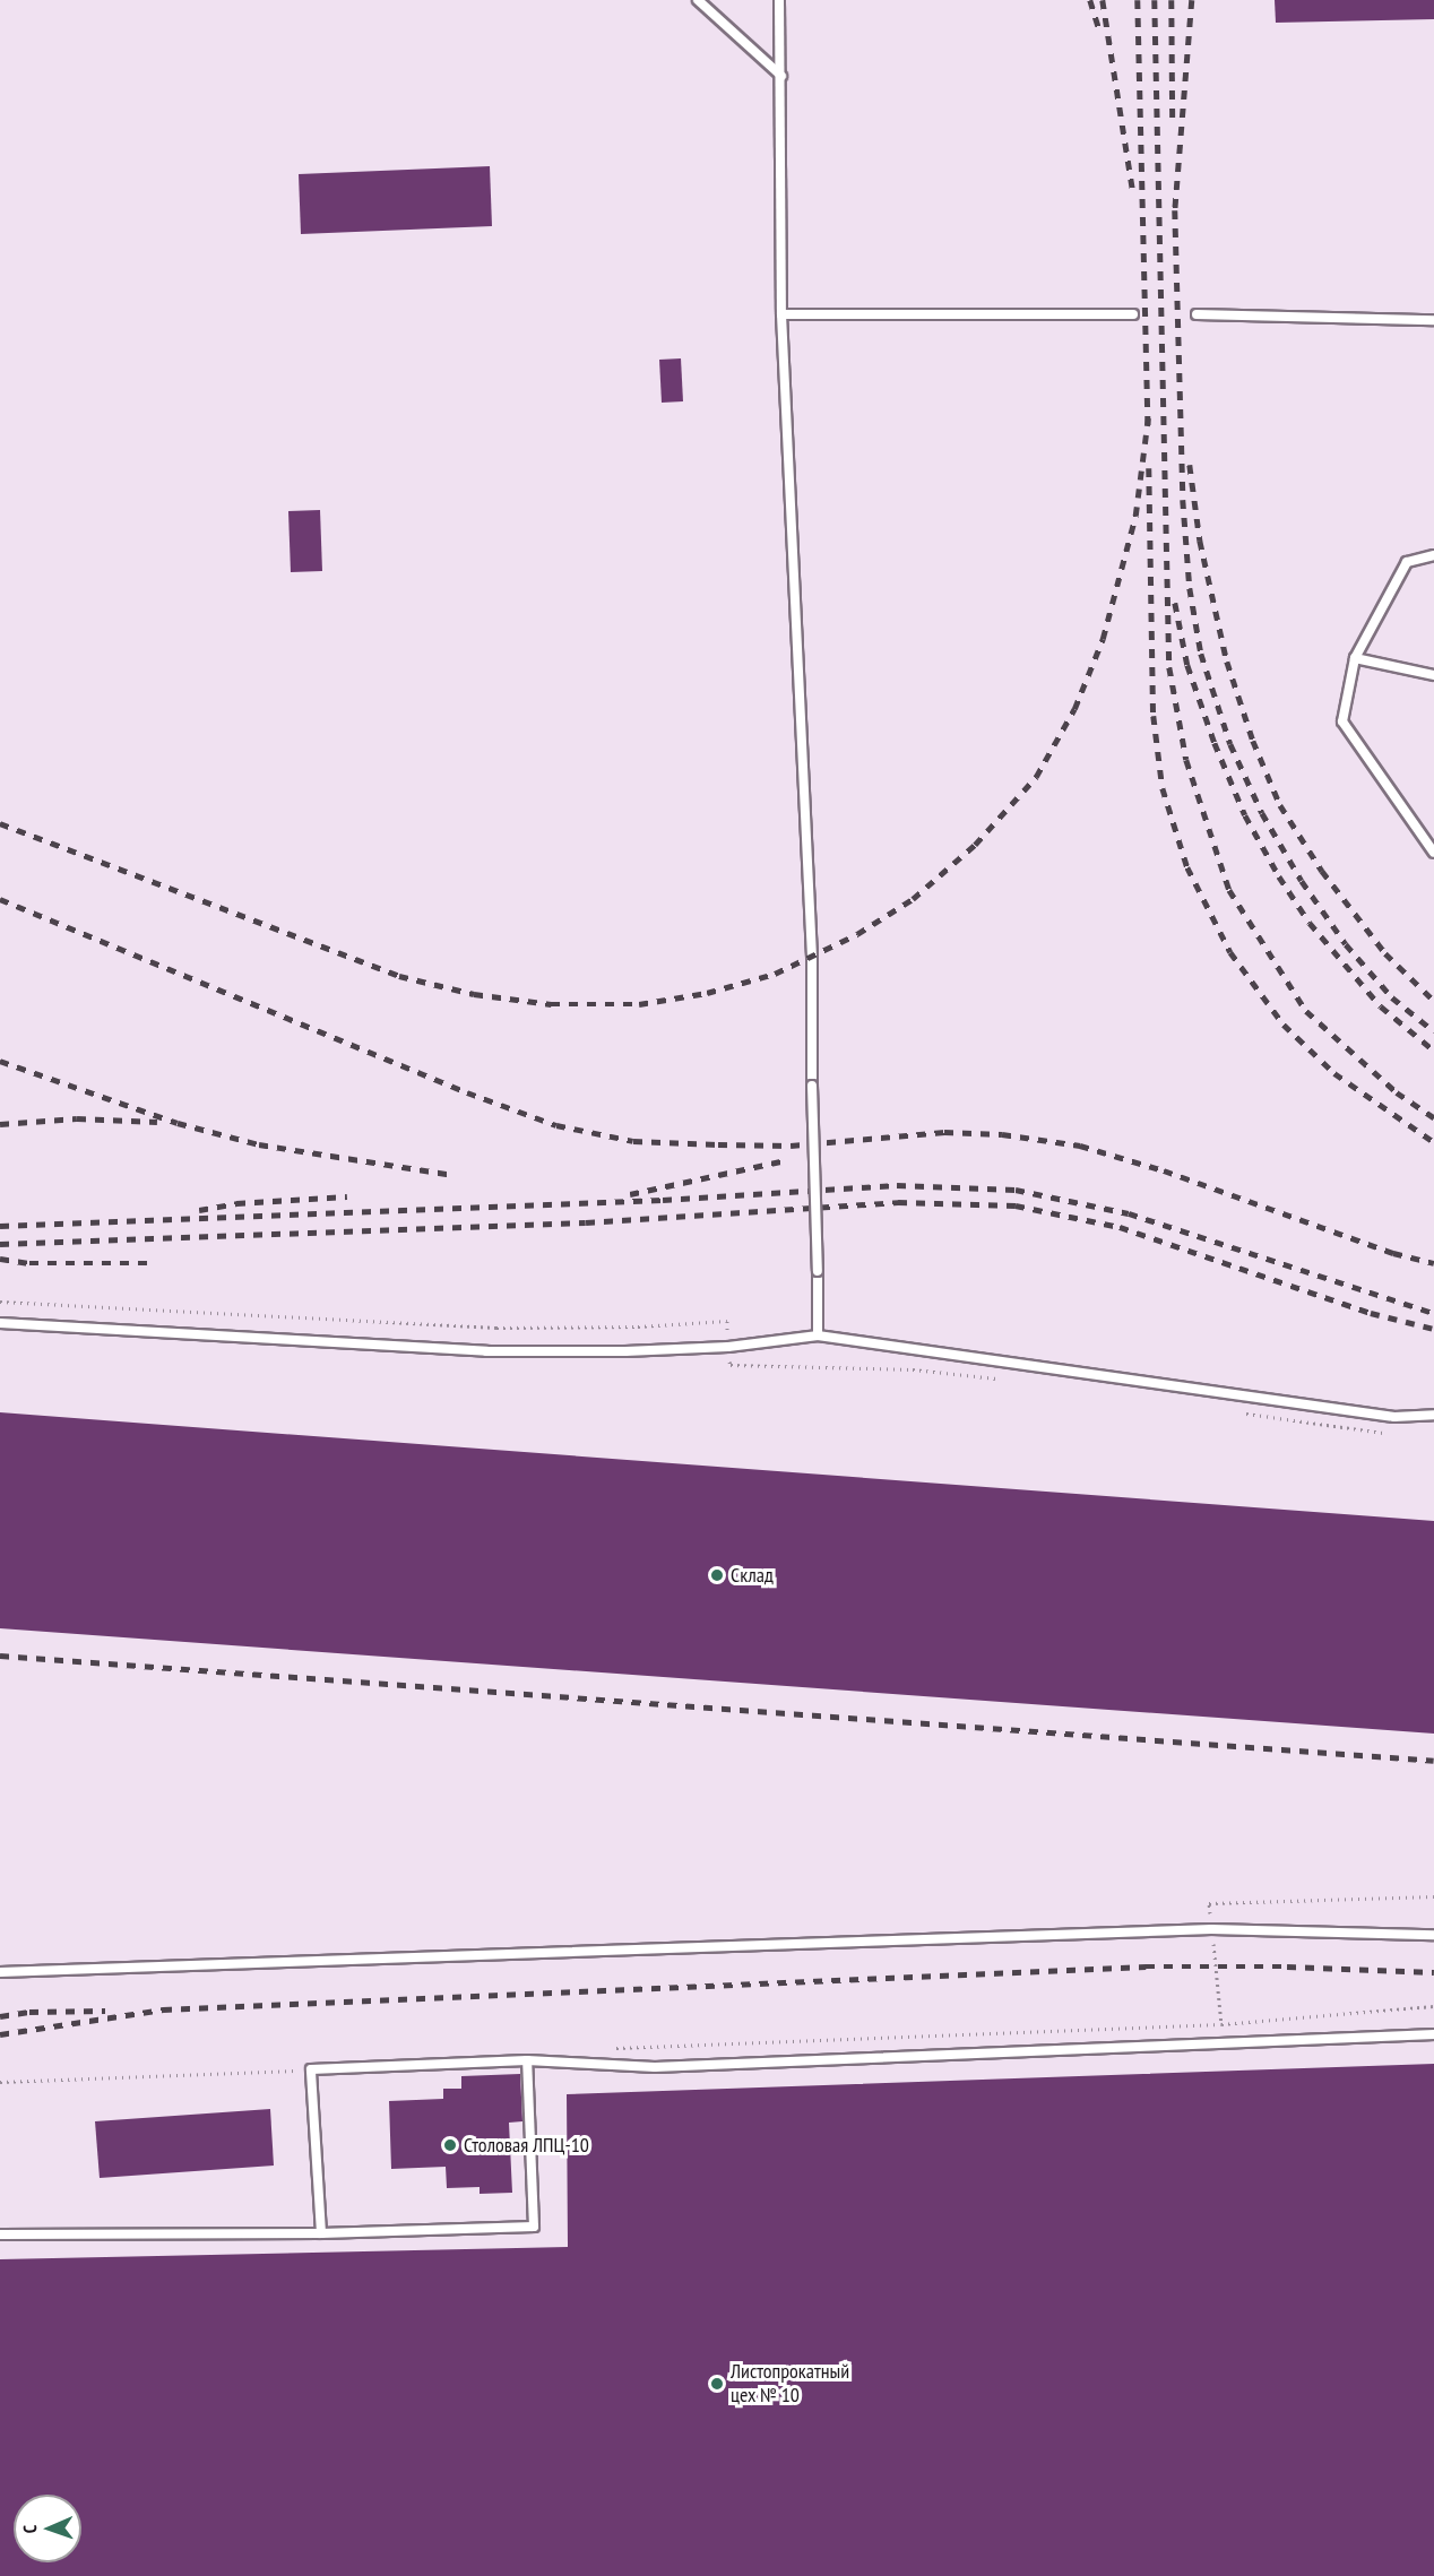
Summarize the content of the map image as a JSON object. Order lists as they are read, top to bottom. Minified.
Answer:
{"places":["Склад","Столовая ЛПЦ-10","Листопрокатный цех № 10"],"north":"left"}
